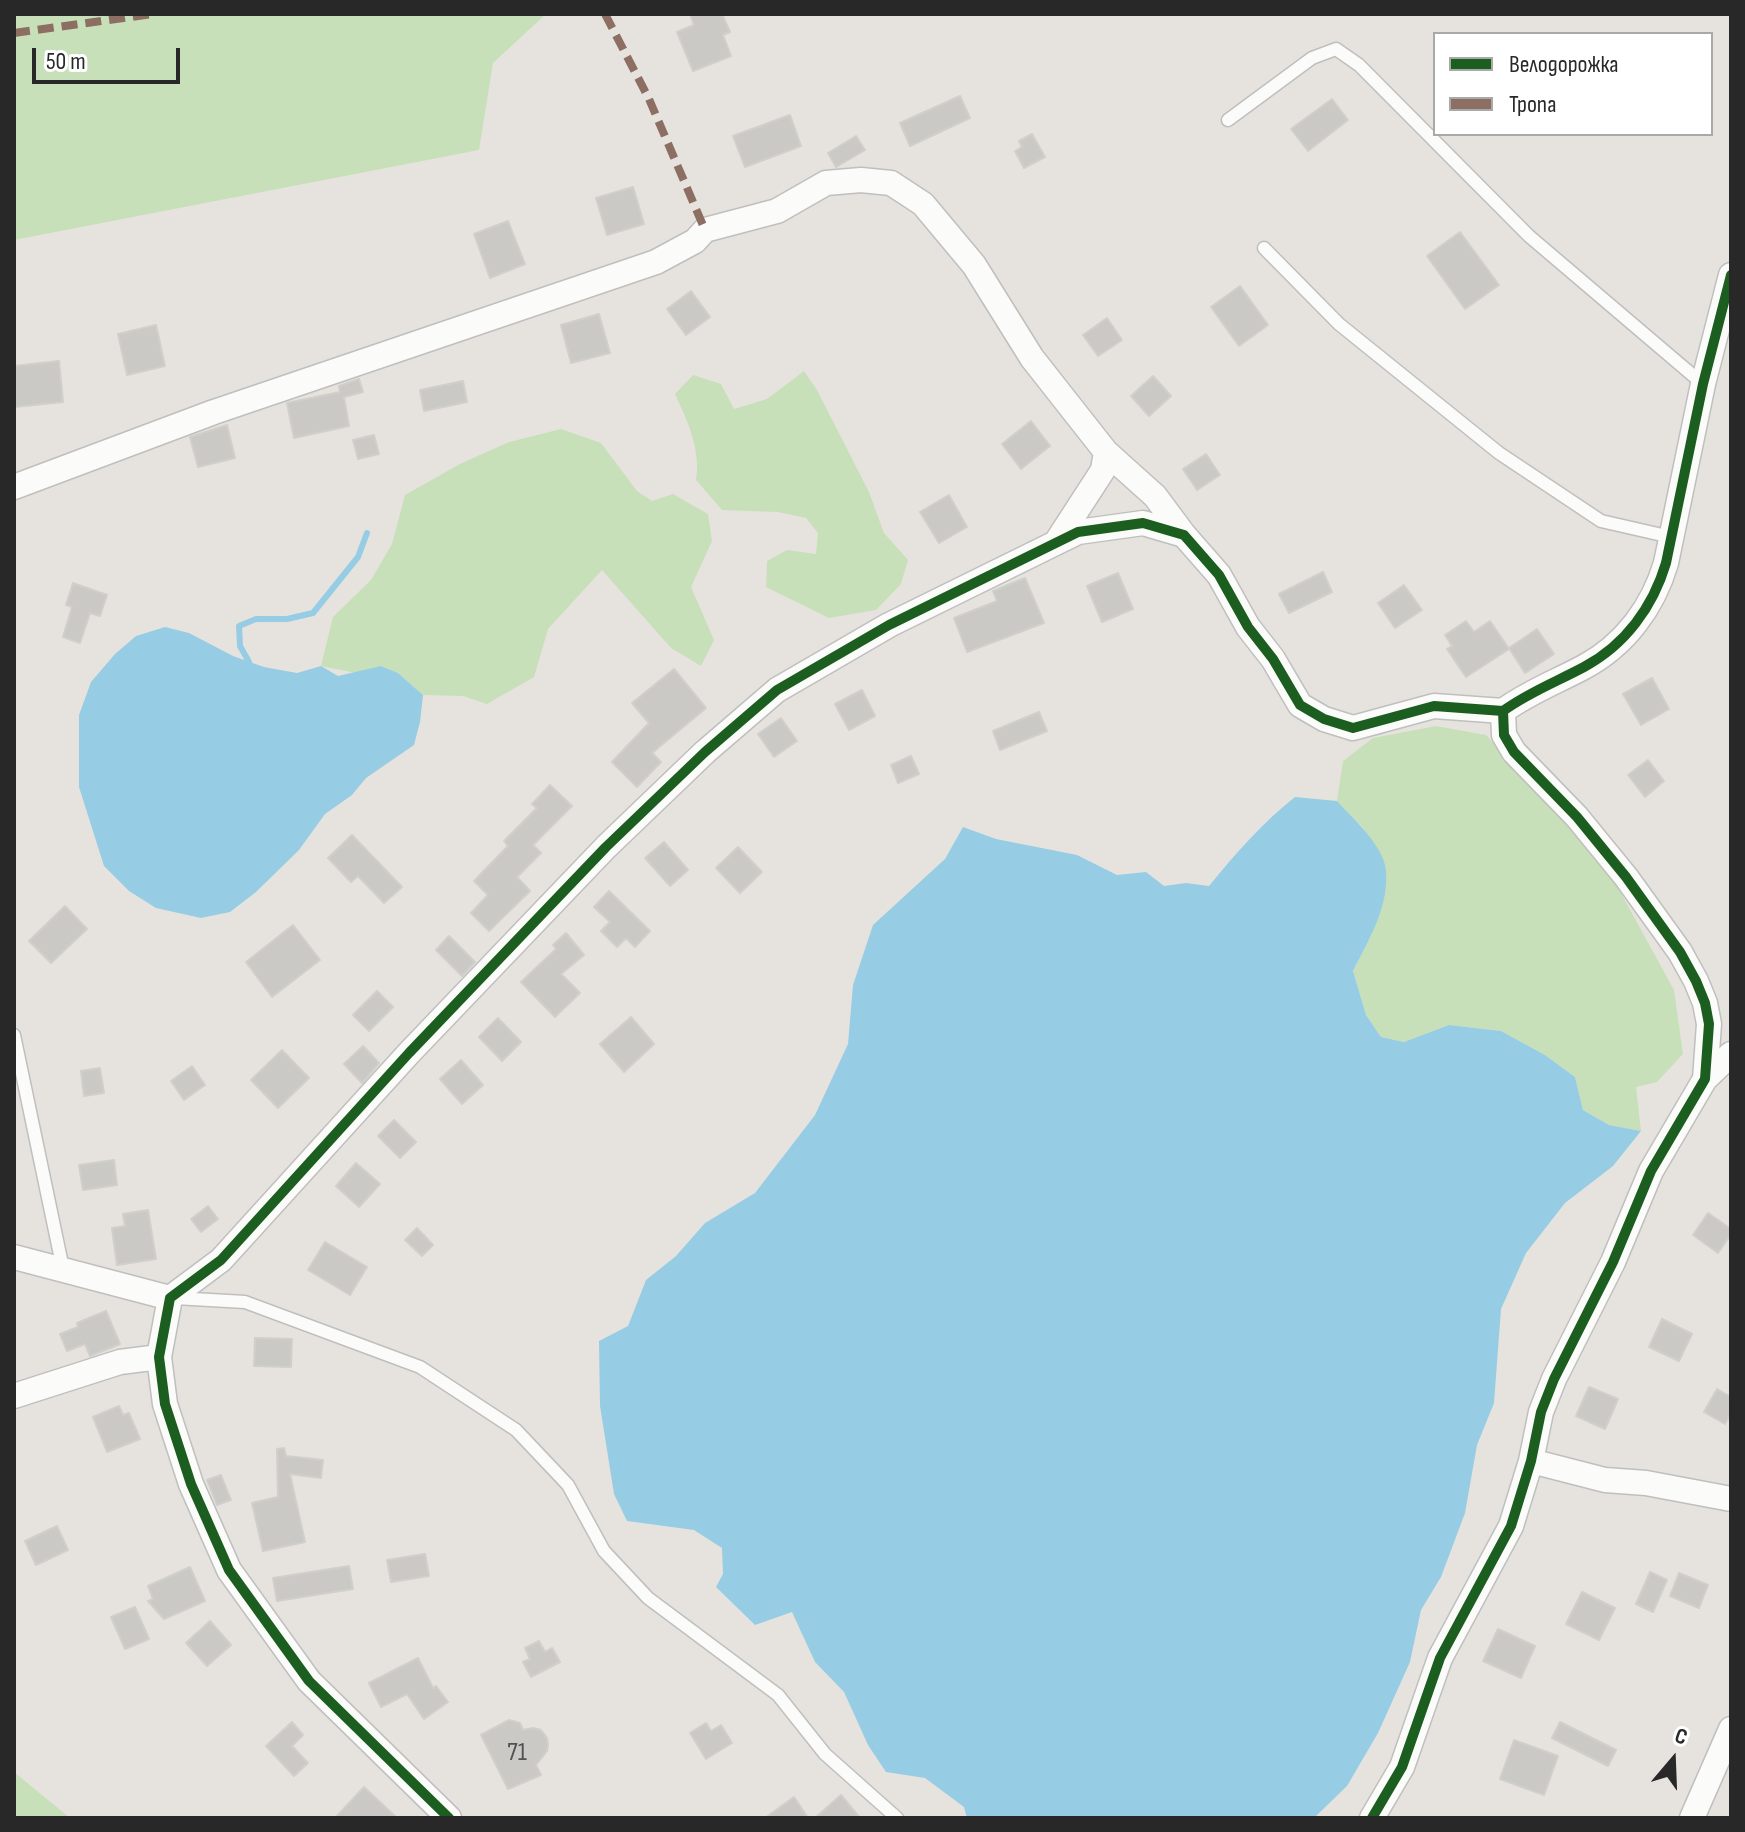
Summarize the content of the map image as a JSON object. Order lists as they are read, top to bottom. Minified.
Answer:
{"house_numbers":["71"],"legend":["Велодорожка","Тропа"],"scale_bar":"50 m","north":"top"}
